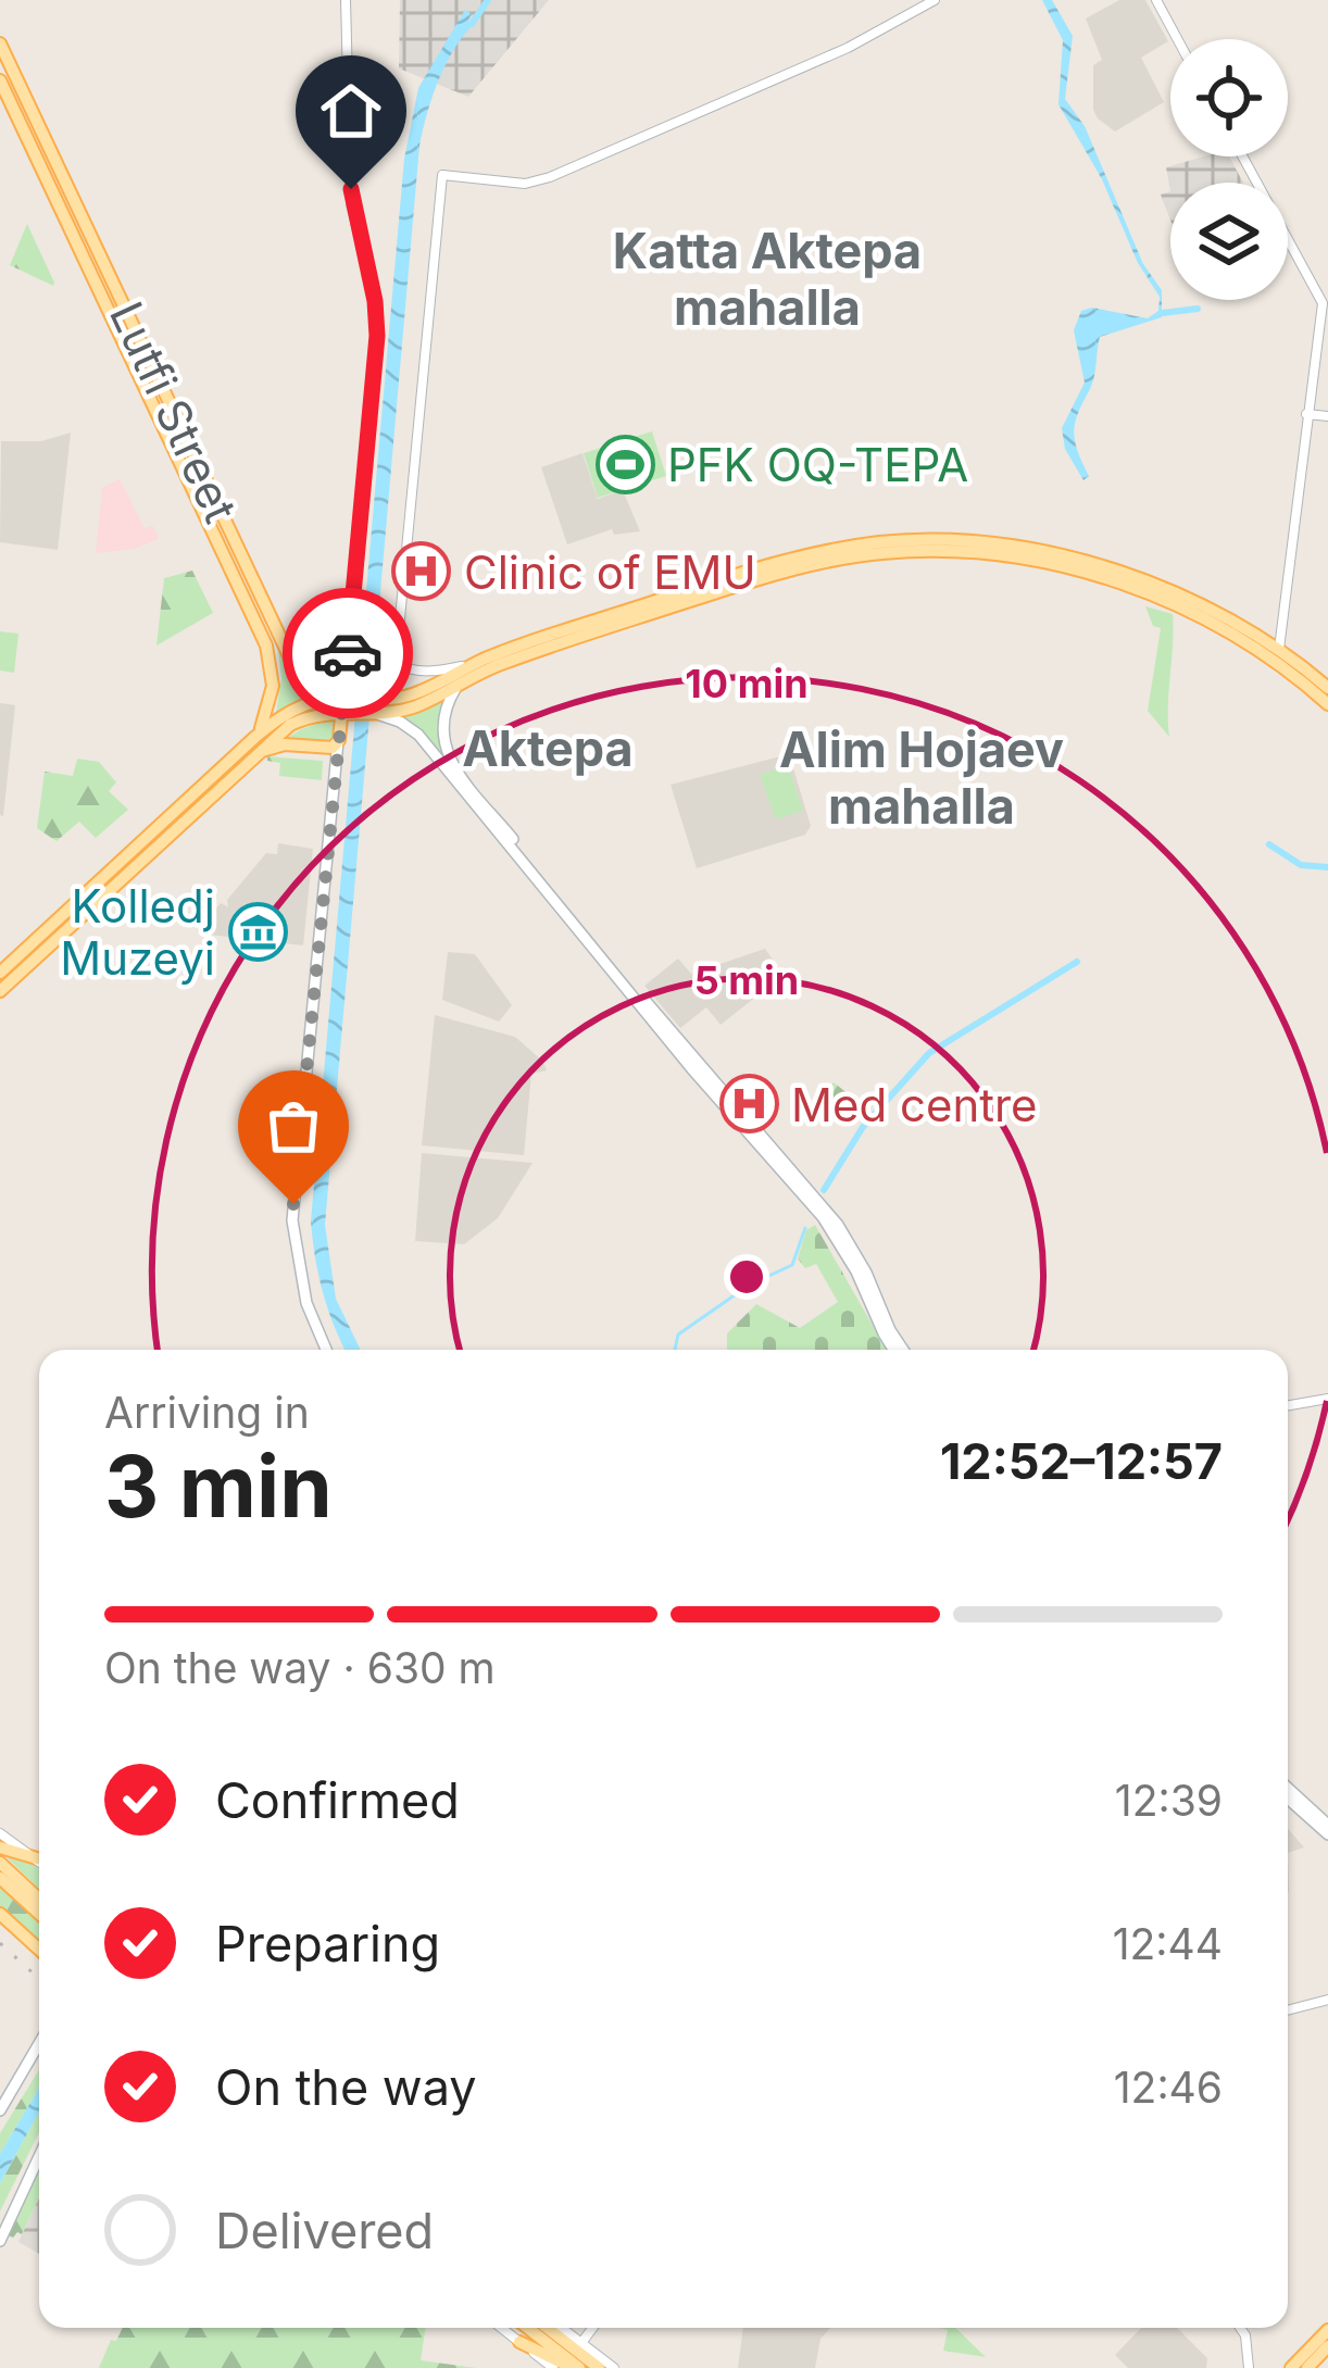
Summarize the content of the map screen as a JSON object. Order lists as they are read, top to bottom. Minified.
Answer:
{"streets":{"main road":["Lutfi Street"]},"districts":["Katta Aktepa mahalla","Aktepa","Alim Hojaev mahalla"],"places":{"sports":["PFK OQ-TEPA"],"hospital":["Clinic of EMU","Med centre"],"museum":["Kolledj Muzeyi"]},"page":{"heading":["3 min","Arriving in","12:52–12:57"],"bar":"On the way · 630 m","list":[["Confirmed","12:39"],["Preparing","12:44"],["On the way","12:46"],"Delivered"]},"rings":["10 min","5 min"]}
